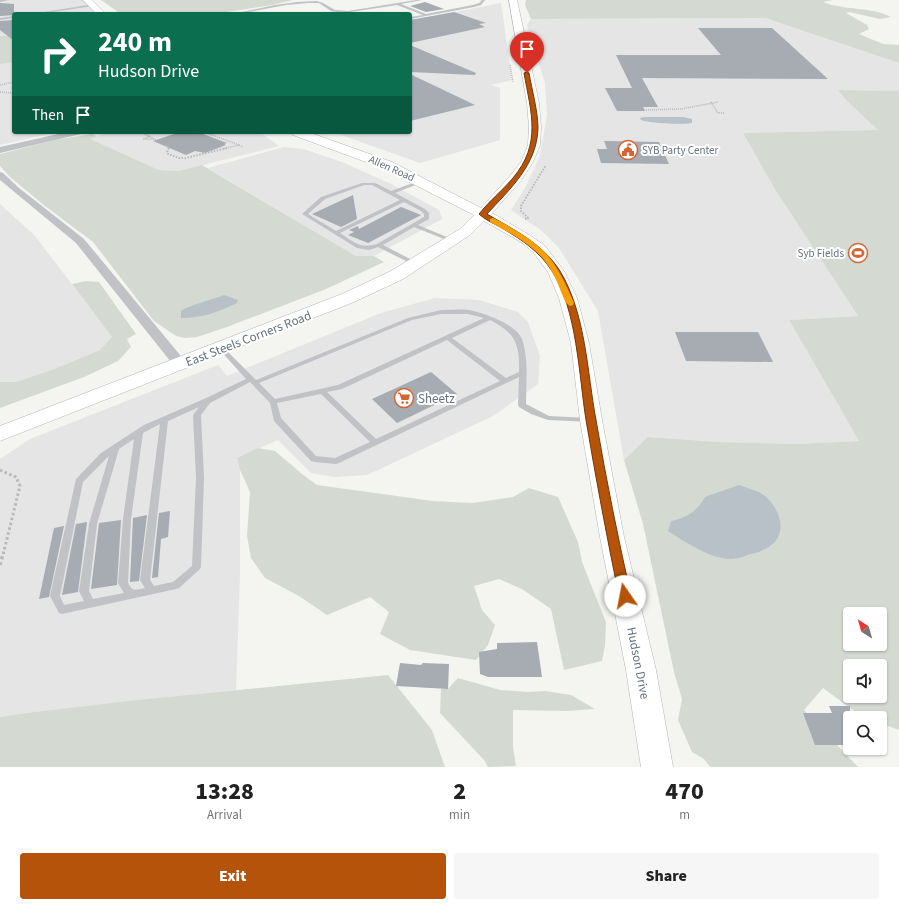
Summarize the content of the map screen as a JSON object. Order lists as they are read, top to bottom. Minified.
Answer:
{"streets":{"main road":["Allen Road","East Steels Corners Road","Hudson Drive"]},"crossings":[["Allen Road","East Steels Corners Road"],["Allen Road","Hudson Drive"],["East Steels Corners Road","Hudson Drive"]],"places":{"public building":["SYB Party Center"],"sports":["Syb Fields"],"supermarket":["Sheetz"]},"north":"top left","page":{"turn":["240 m","Hudson Drive"],"then":"Then","eta":["13:28","Arrival","2","min","470","m"],"buttons":["Exit","Share"]}}
